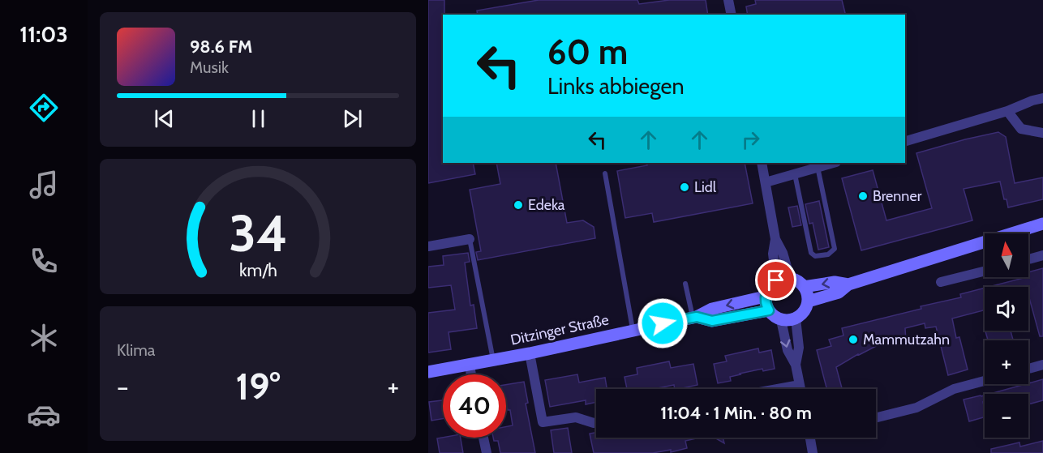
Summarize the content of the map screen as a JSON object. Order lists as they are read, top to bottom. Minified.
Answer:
{"streets":{"street":["Ditzinger Straße"]},"places":["Lidl","Brenner","Edeka","Mammutzahn"],"north":"top","page":{"tabs":"11:03","turn":["60 m","Links abbiegen"],"song":["98.6 FM","Musik"],"map_buttons":["+","−"],"tile":"Klima","heat":["−","19°","+"],"limit":"40","trip":"11:04 · 1 Min. · 80 m","gauge":["34","km/h"]}}
